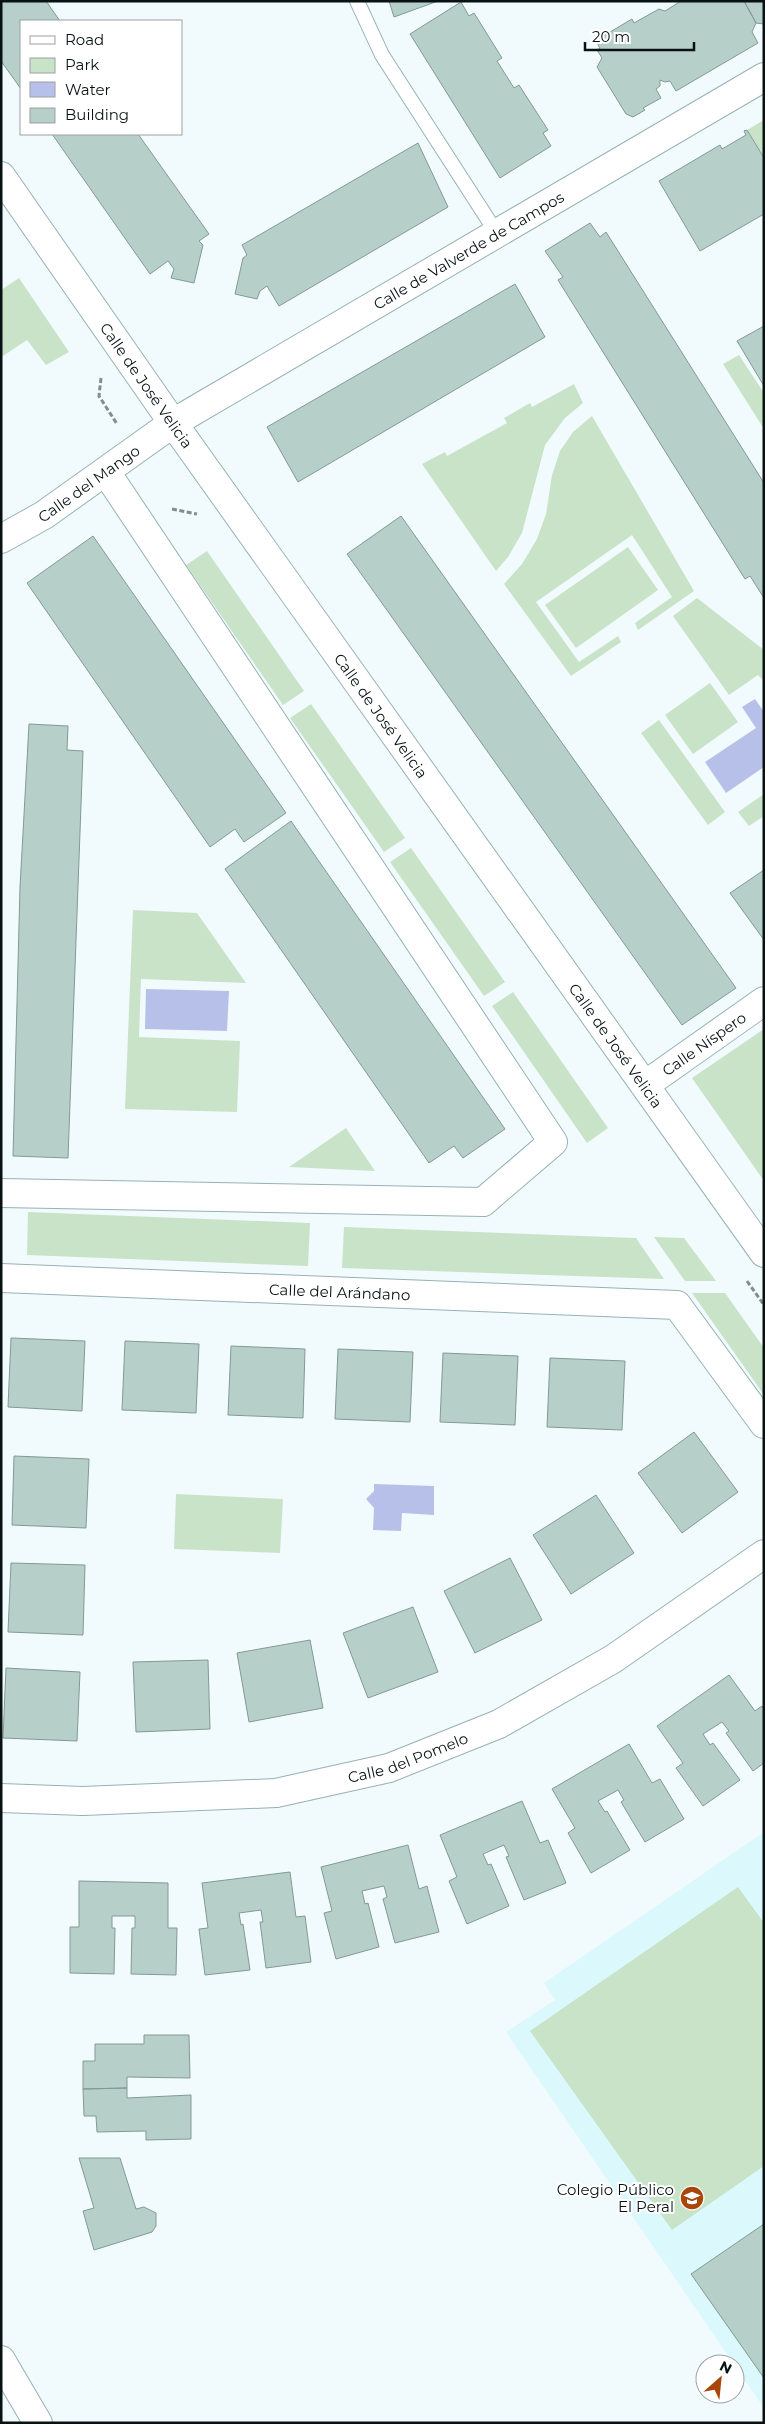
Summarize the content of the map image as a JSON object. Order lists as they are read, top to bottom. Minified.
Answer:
{"streets":{"street":["Calle de Valverde de Campos","Calle de José Velicia","Calle del Mango","Calle Níspero","Calle del Arándano","Calle del Pomelo"]},"crossings":[["Calle de Valverde de Campos","Calle de José Velicia"],["Calle de Valverde de Campos","Calle del Mango"],["Calle de José Velicia","Calle del Mango"],["Calle de José Velicia","Calle Níspero"]],"places":{"school or university":["Colegio Público El Peral"]},"legend":["Road","Park","Water","Building"],"scale_bar":"20 m","north":"top right"}
